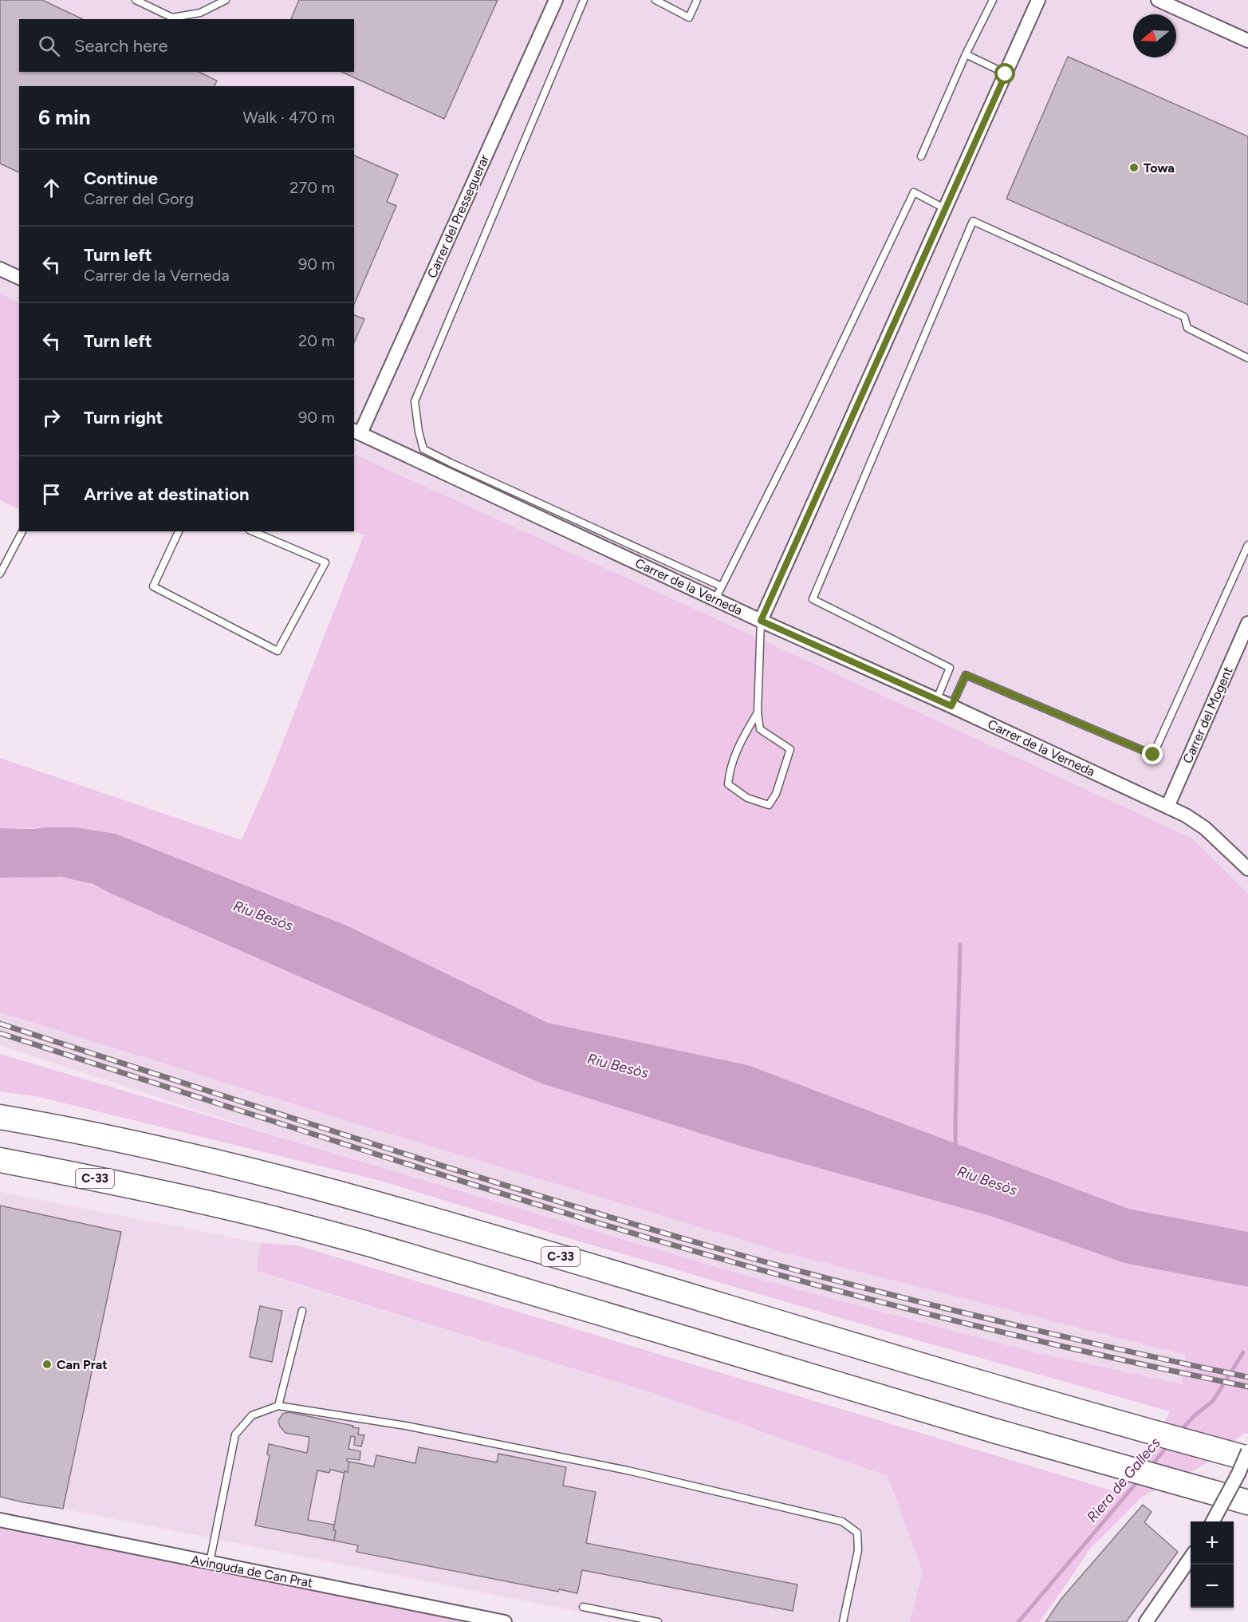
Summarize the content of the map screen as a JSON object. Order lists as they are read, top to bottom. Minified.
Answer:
{"streets":{"highway":["C-33"],"street":["Carrer del Presseguerar","Carrer de la Verneda","Carrer del Mogent","Avinguda de Can Prat"]},"crossings":[["Carrer del Presseguerar","Carrer de la Verneda"],["Carrer de la Verneda","Carrer del Mogent"]],"water":["Riu Besòs","Riera de Gallecs"],"places":["Towa","Can Prat"],"north":"left","page":{"search":"Search here","heading":["6 min","Walk · 470 m"],"list":[["Continue","Carrer del Gorg","270 m"],["Turn left","Carrer de la Verneda","90 m"],["Turn left","20 m"],["Turn right","90 m"],"Arrive at destination"],"map_buttons":["+","−"]}}
